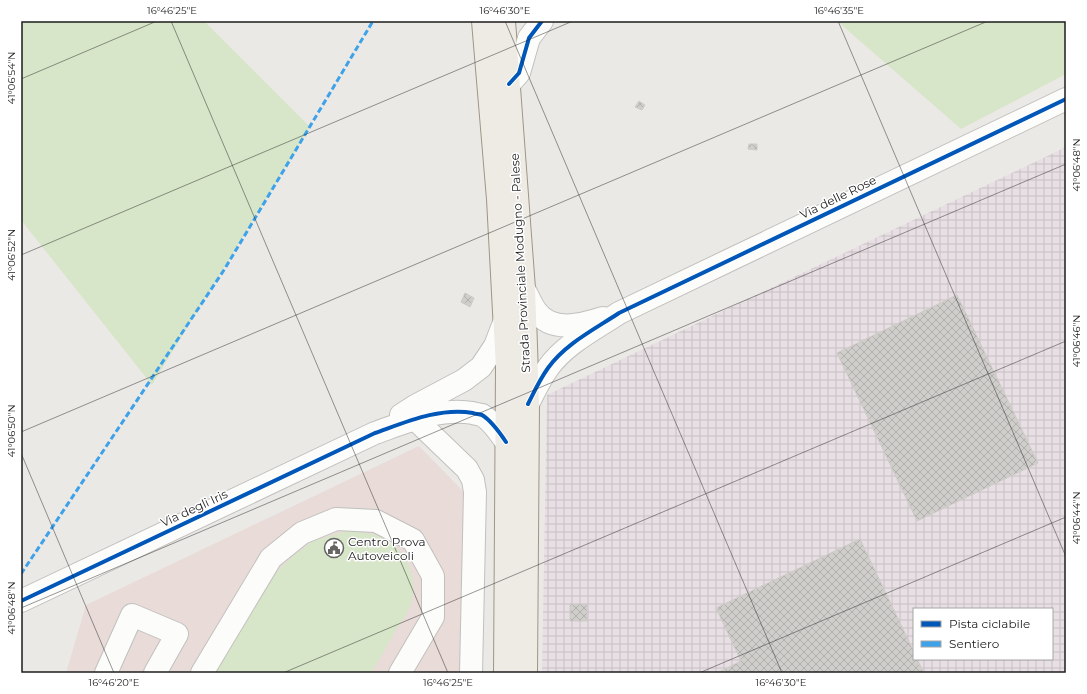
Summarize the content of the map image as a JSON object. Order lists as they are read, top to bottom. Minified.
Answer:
{"streets":{"main road":["Strada Provinciale Modugno - Palese"],"street":["Via delle Rose","Via degli Iris"]},"places":{"public building":["Centro Prova Autoveicoli"]},"legend":["Pista ciclabile","Sentiero"],"coordinates":["16°46'25\"E","16°46'30\"E","16°46'35\"E","41°06'54\"N","41°06'48\"N","41°06'52\"N","41°06'46\"N","41°06'50\"N","41°06'44\"N","16°46'20\"E"]}
